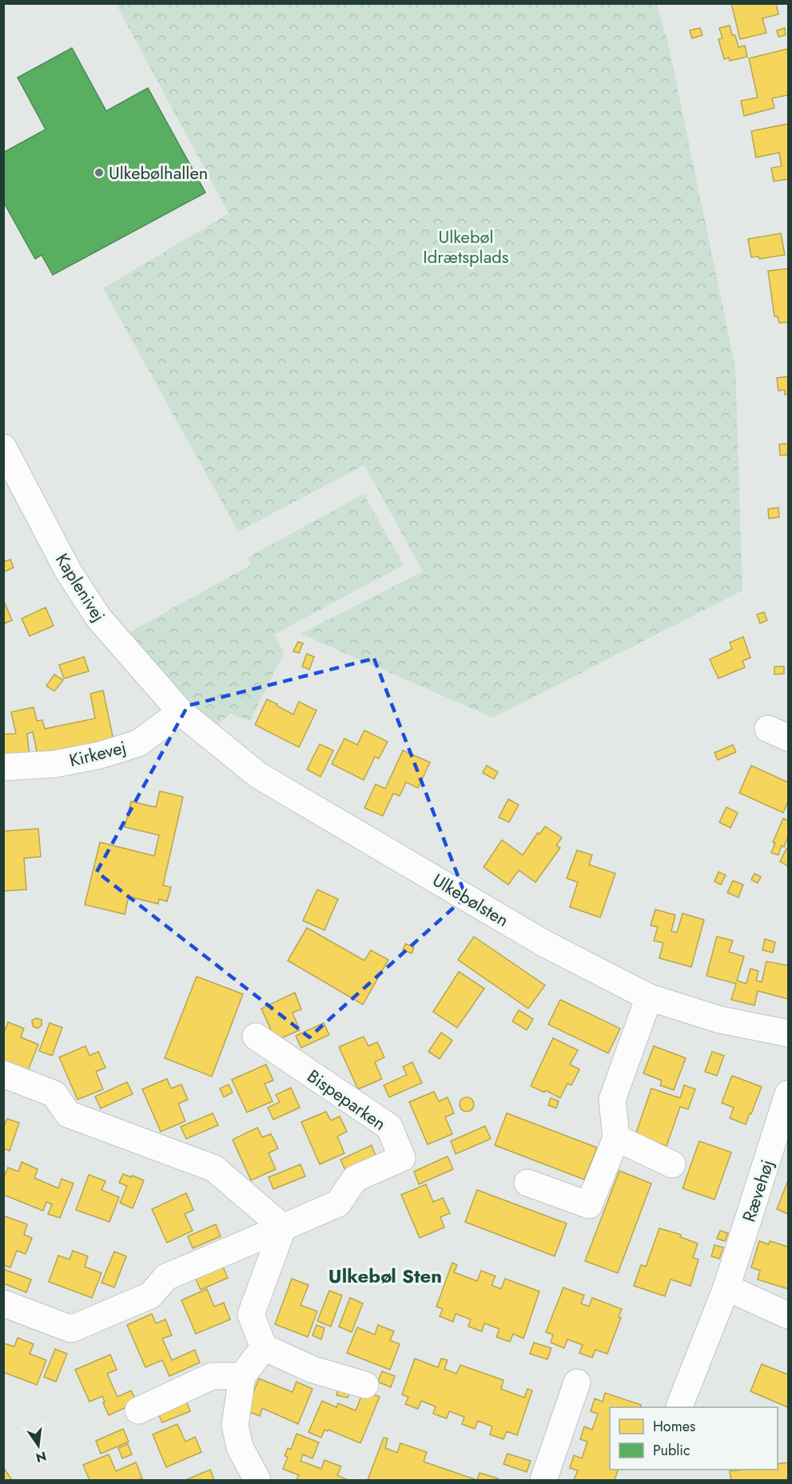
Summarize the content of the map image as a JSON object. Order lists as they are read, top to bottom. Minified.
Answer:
{"streets":{"street":["Kaplenivej","Kirkevej","Ulkebølsten","Bispeparken","Rævehøj"]},"crossings":[["Kaplenivej","Kirkevej"],["Kaplenivej","Ulkebølsten"],["Kirkevej","Ulkebølsten"]],"districts":["Ulkebøl Sten"],"parks":["Ulkebøl Idrætsplads"],"places":["Ulkebølhallen"],"legend":["Homes","Public"],"north":"bottom"}
